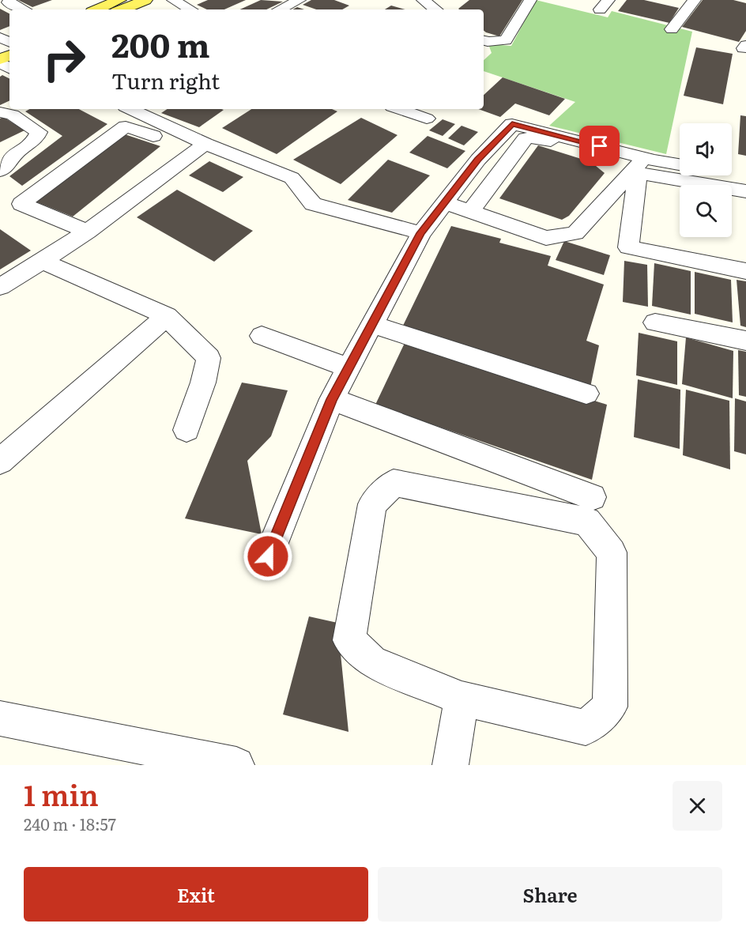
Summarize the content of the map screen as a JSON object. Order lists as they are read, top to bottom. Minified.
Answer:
{"page":{"turn":["200 m","Turn right"],"heading":["1 min","240 m · 18:57"],"buttons":["Exit","Share"]}}
